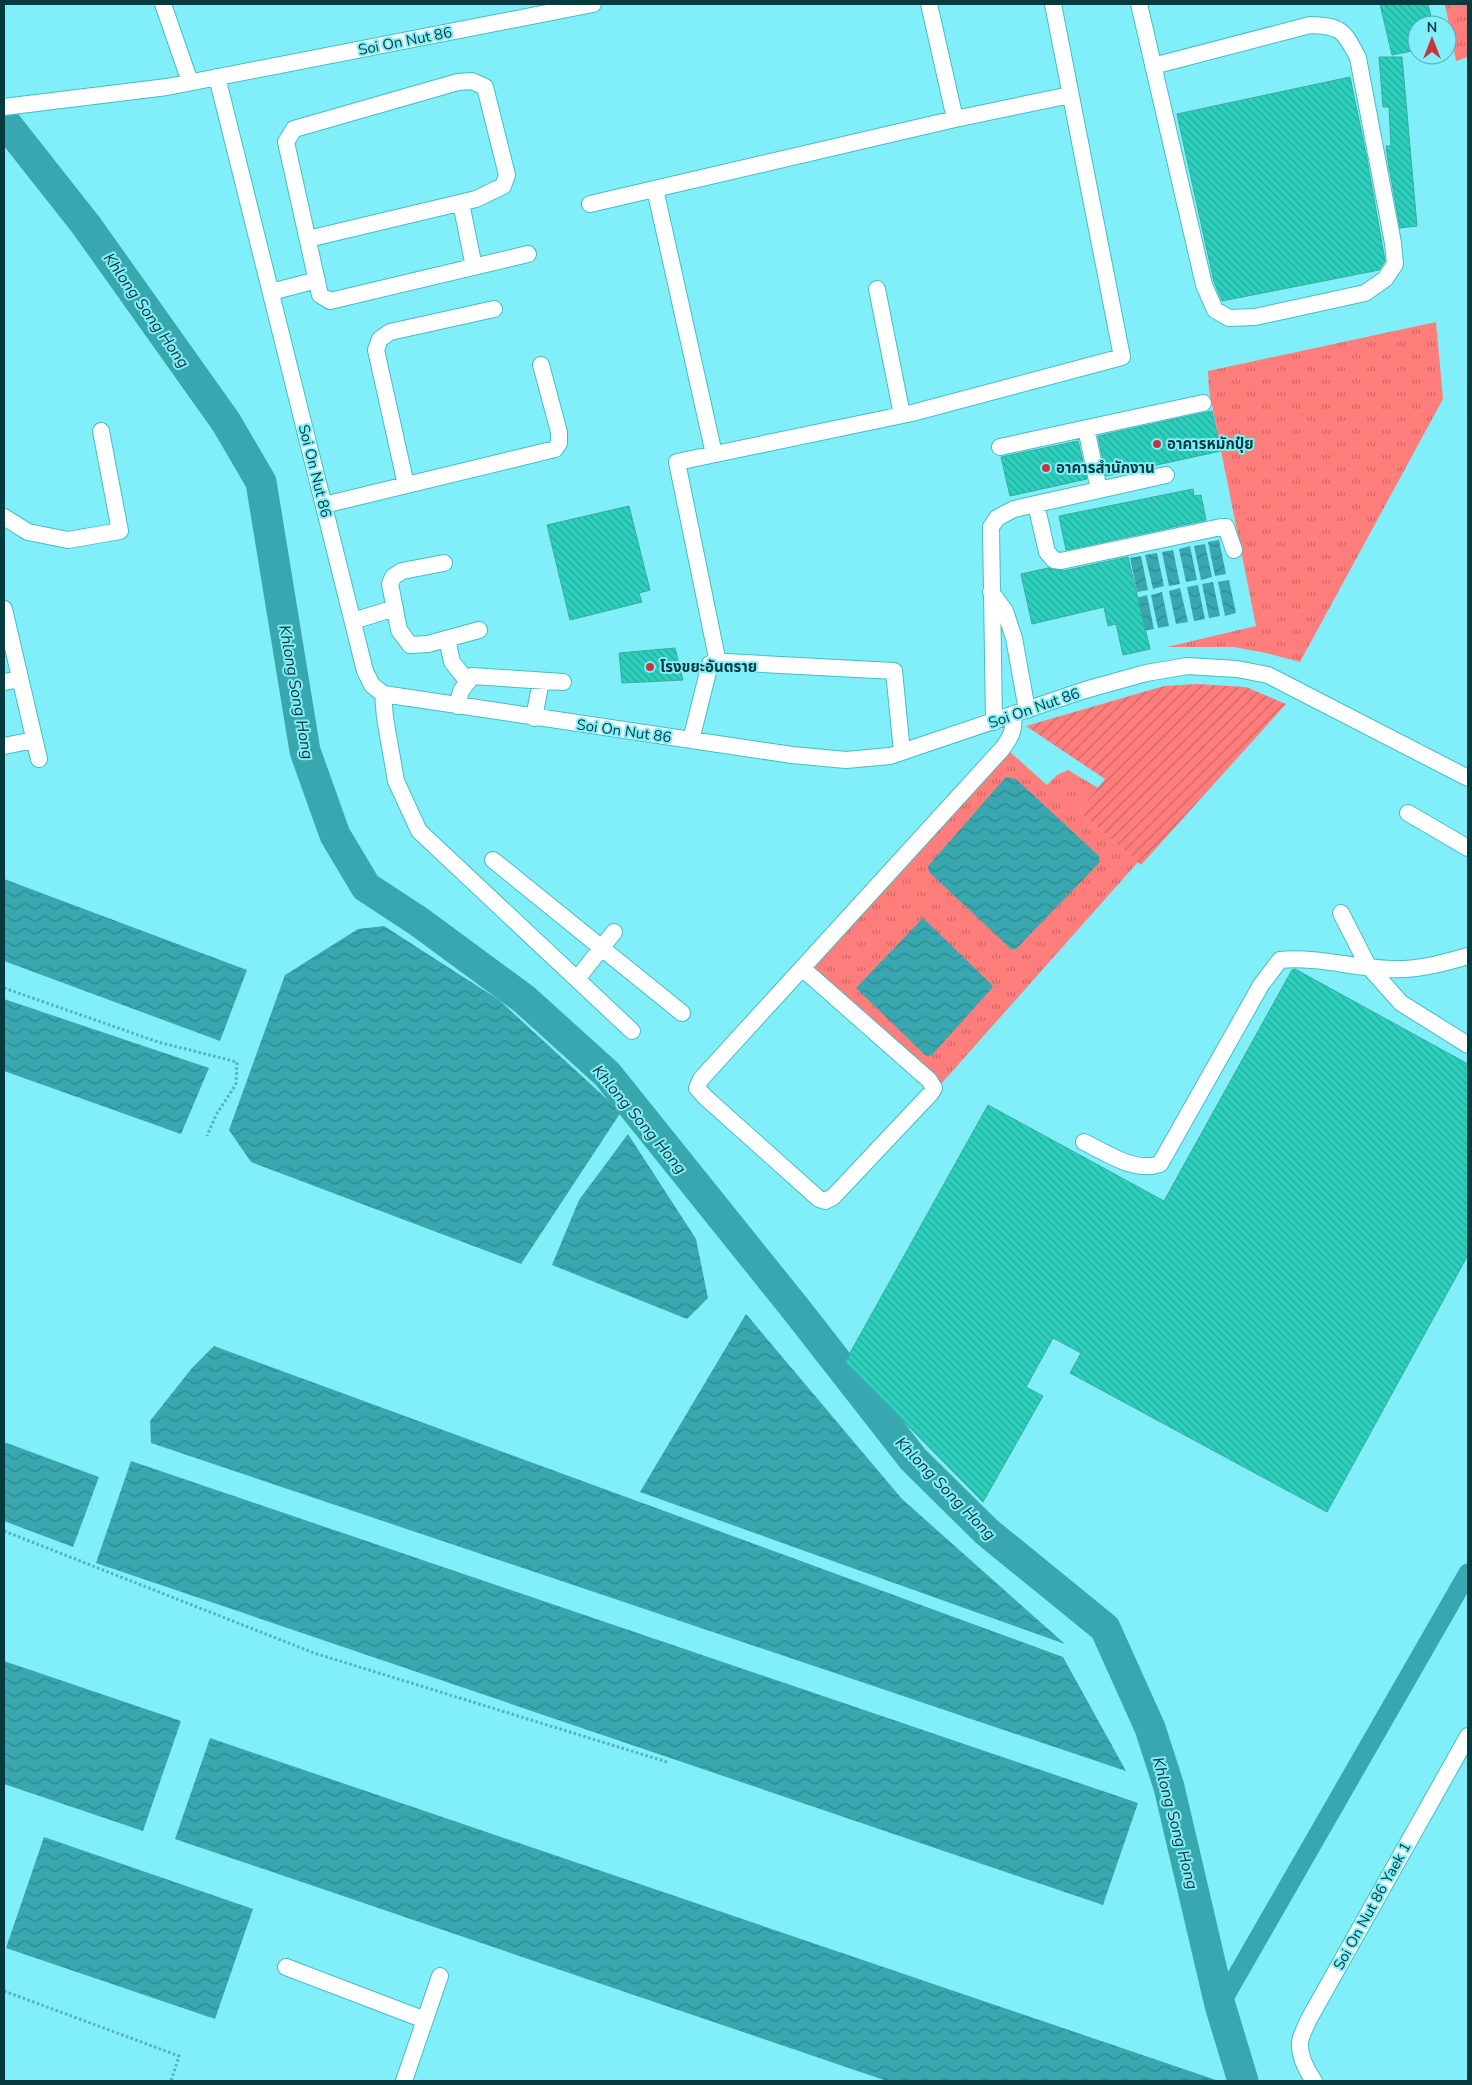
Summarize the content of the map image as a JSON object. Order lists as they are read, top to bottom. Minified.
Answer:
{"streets":{"street":["Soi On Nut 86","Soi On Nut 86 Yaek 1"]},"water":["Khlong Song Hong"],"places":["อาคารหมักปุ๋ย","อาคารสำนักงาน","โรงขยะอันตราย"],"north":"top"}
